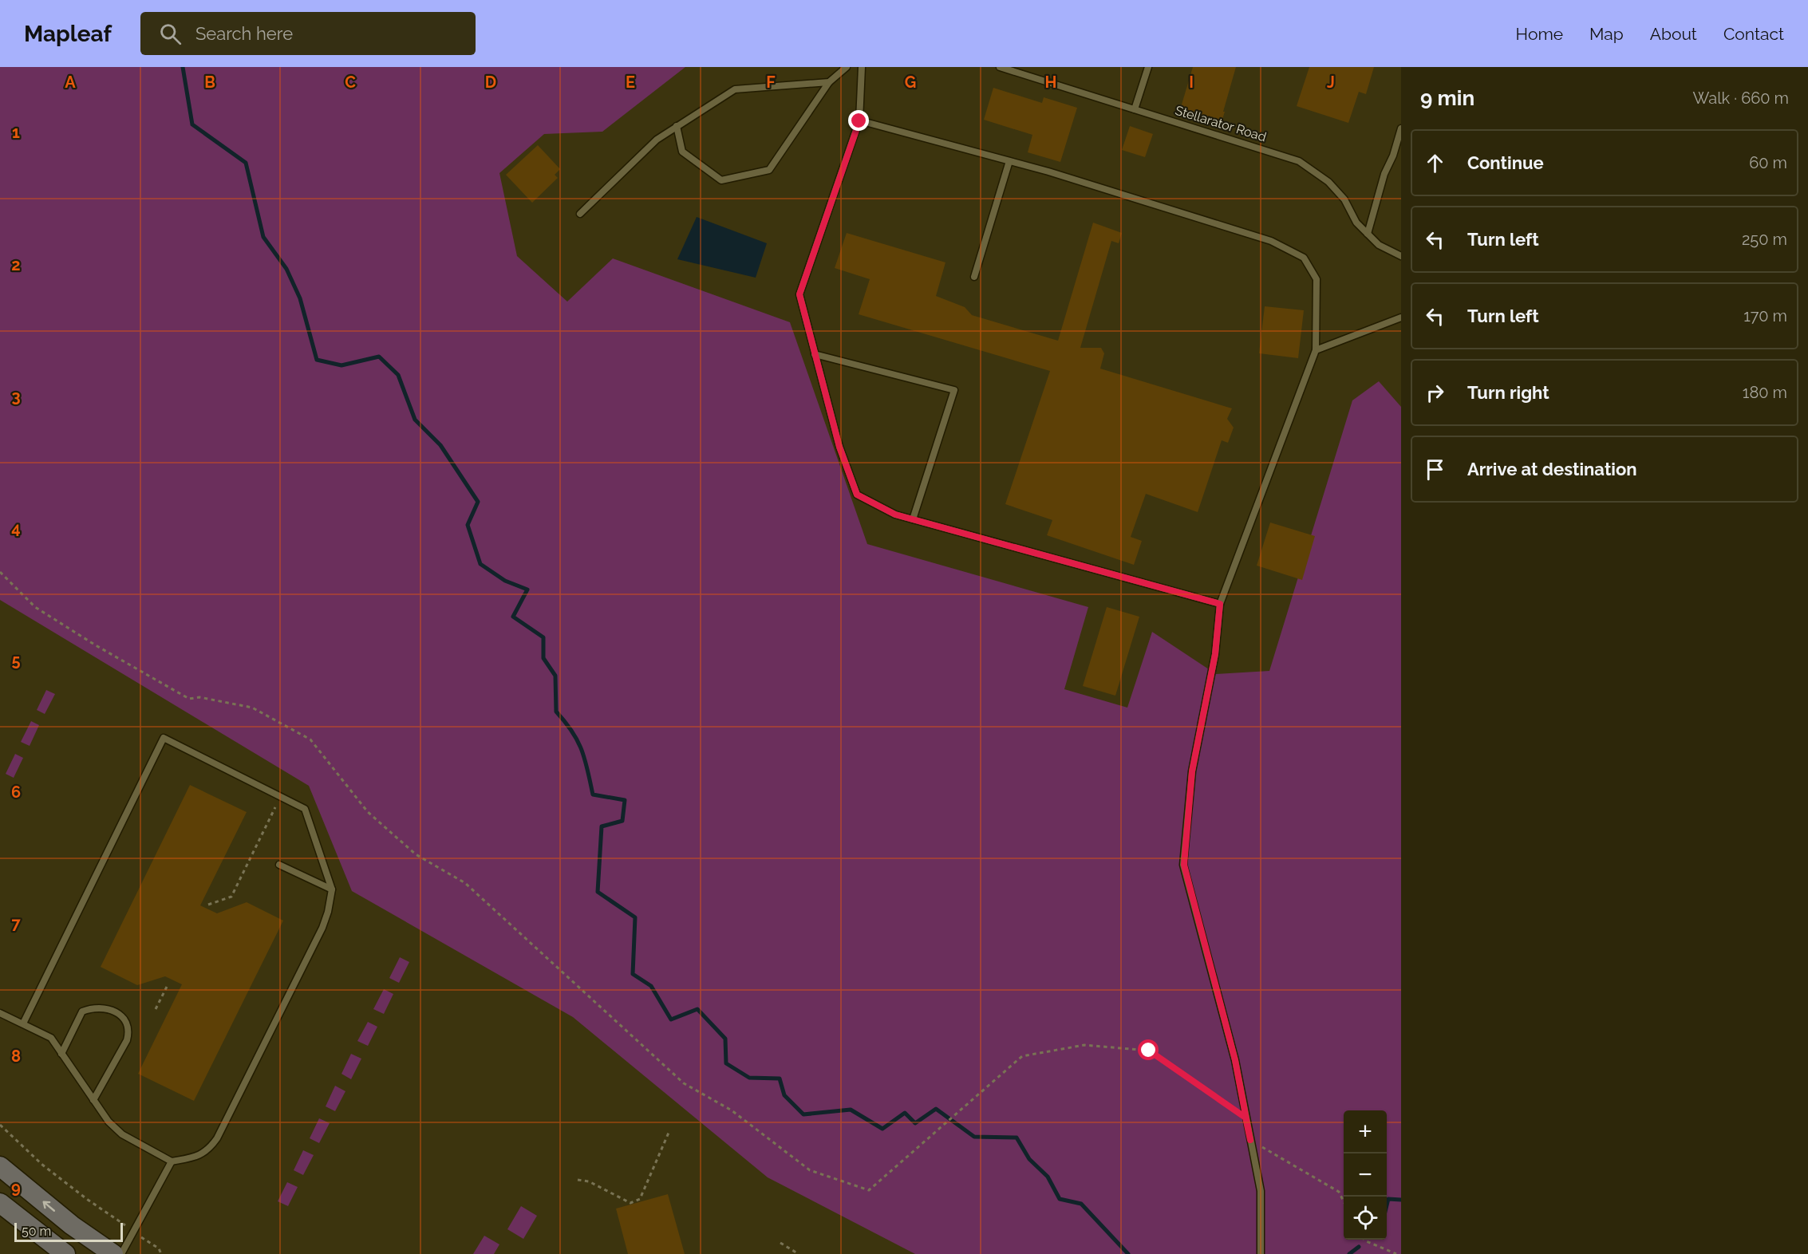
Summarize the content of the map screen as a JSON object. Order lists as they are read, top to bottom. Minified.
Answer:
{"streets":{"lane":["Stellarator Road"]},"scale_bar":"50 m","page":{"header":"Mapleaf","search":"Search here","nav":["Home","Map","About","Contact"],"heading":["9 min","Walk · 660 m"],"list":[["Continue","60 m"],["Turn left","250 m"],["Turn left","170 m"],["Turn right","180 m"],"Arrive at destination"],"map_buttons":["+","−"],"scale":"50 m"},"grid":{"columns":["A","B","C","D","E","F","G","H","I","J"],"rows":["1","2","3","4","5","6","7","8","9"]}}
